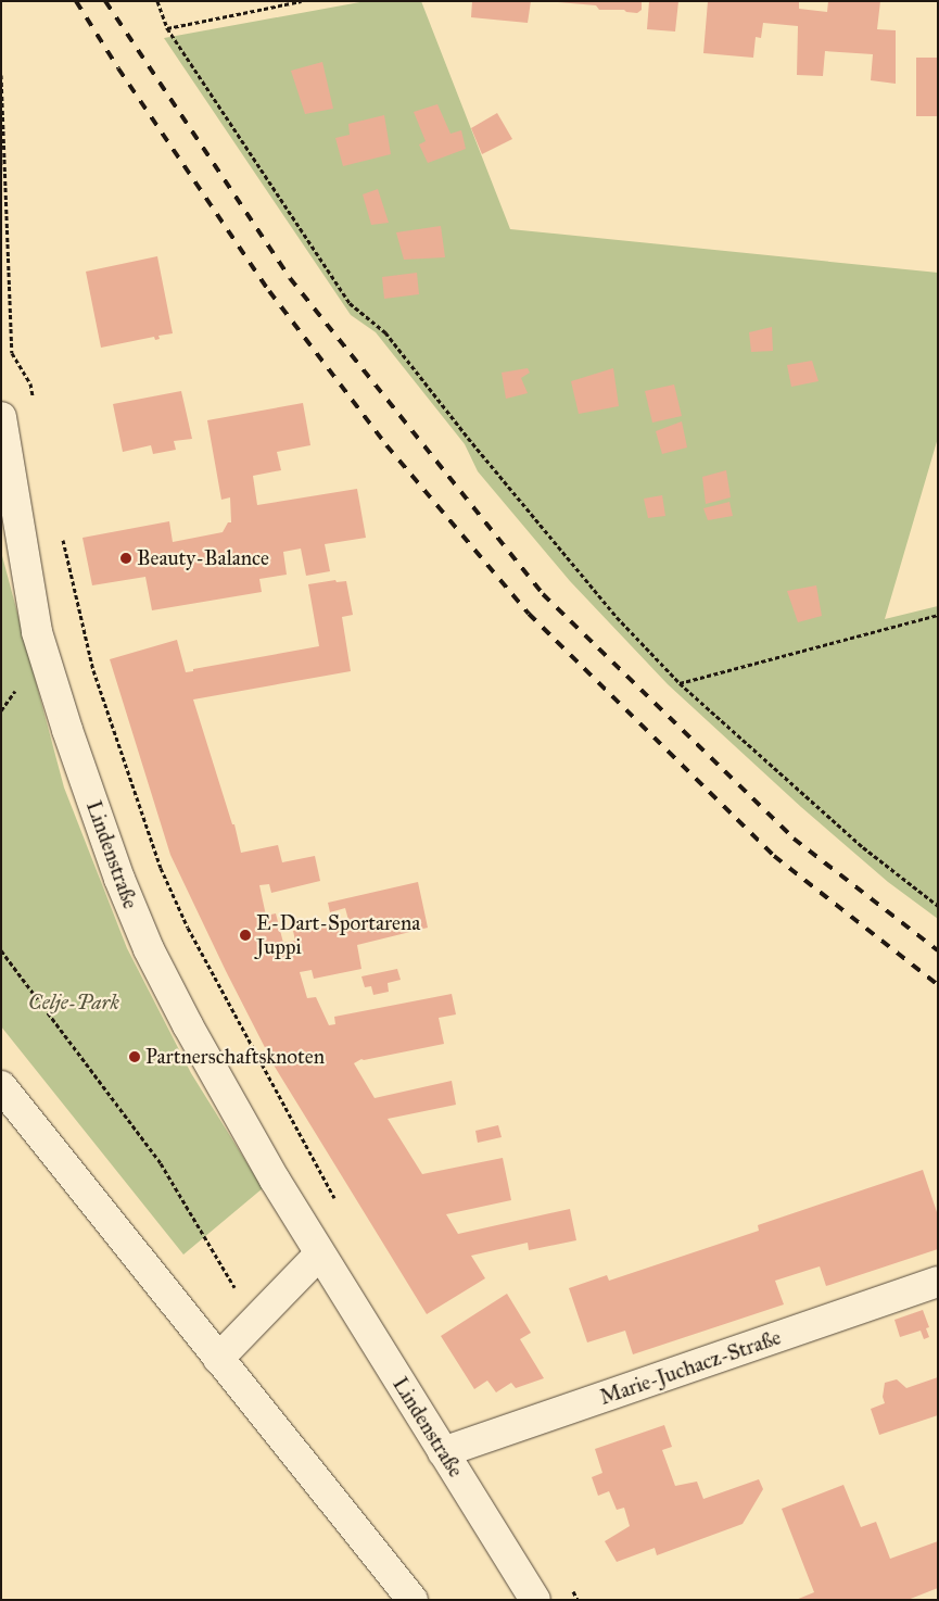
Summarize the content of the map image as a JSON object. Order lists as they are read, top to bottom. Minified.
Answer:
{"streets":{"street":["Lindenstraße","Marie-Juchacz-Straße"]},"crossings":[["Lindenstraße","Marie-Juchacz-Straße"]],"parks":["Celje-Park"],"places":["Beauty-Balance","E-Dart-Sportarena Juppi","Partnerschaftsknoten"]}
